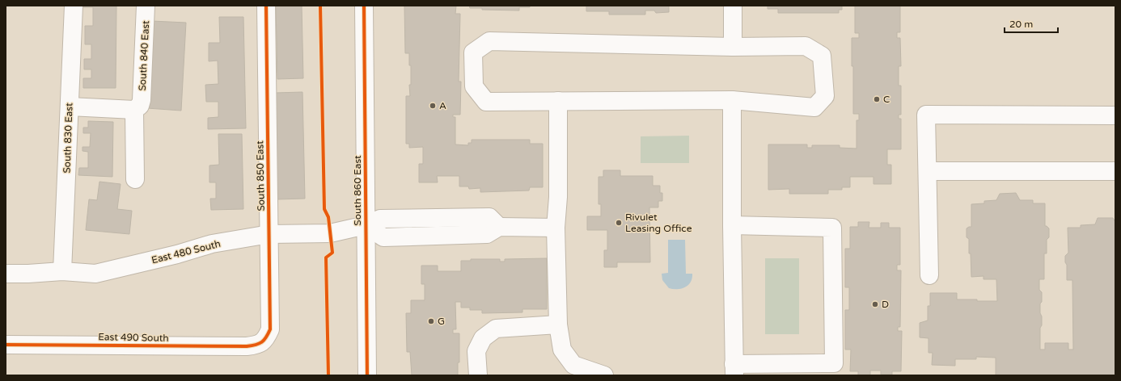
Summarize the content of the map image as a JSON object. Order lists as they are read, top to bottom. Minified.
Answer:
{"streets":{"street":["South 840 East","South 830 East","South 850 East","South 860 East","East 480 South","East 490 South"]},"crossings":[["South 830 East","East 480 South"],["South 850 East","East 480 South"],["South 850 East","East 490 South"],["South 860 East","East 480 South"]],"places":["C","A","Rivulet Leasing Office","D","G"],"scale_bar":"20 m"}
